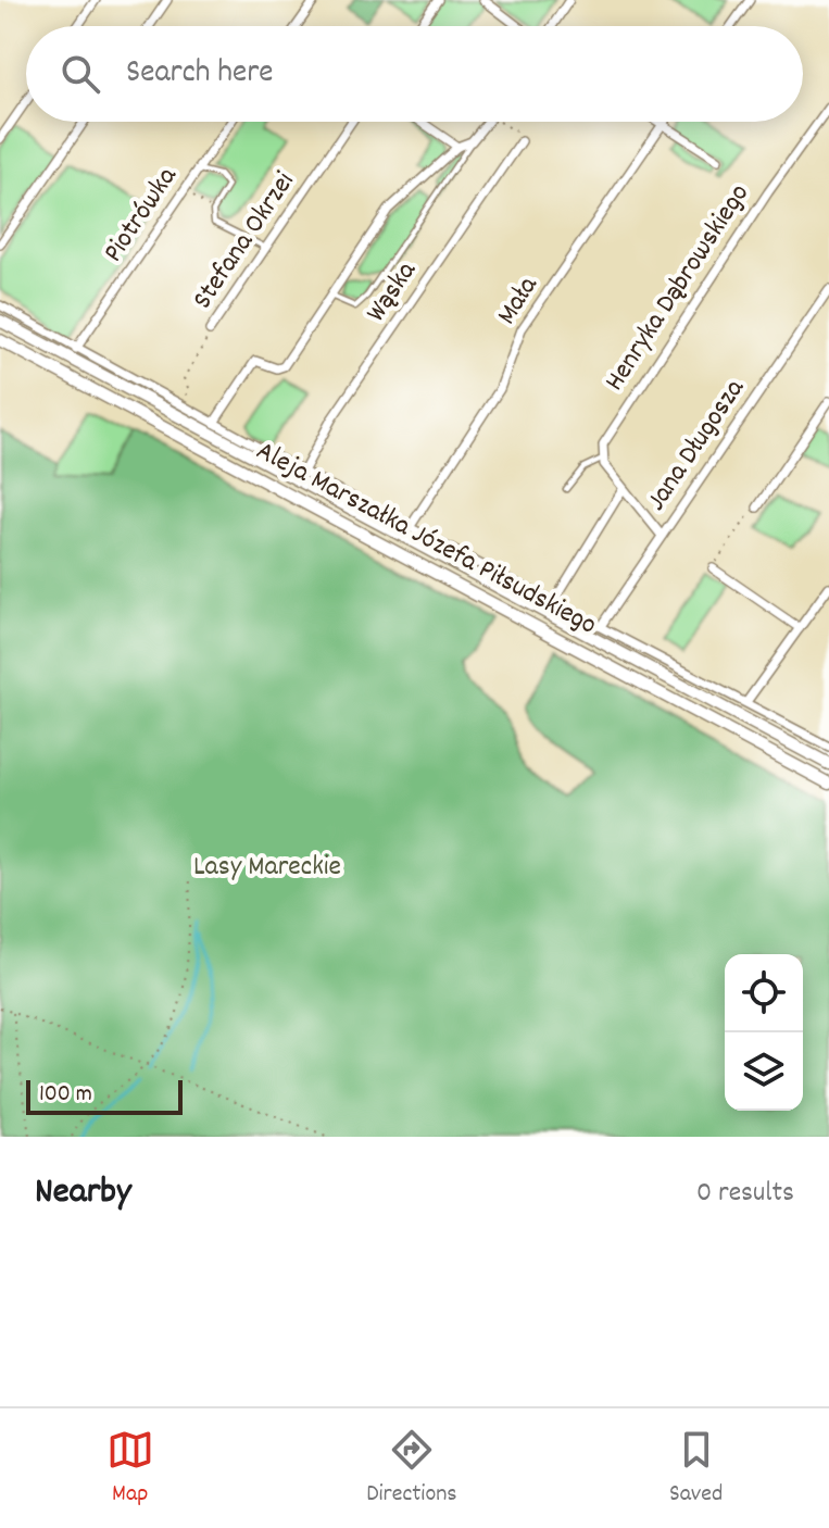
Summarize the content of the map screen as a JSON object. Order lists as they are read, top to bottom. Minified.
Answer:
{"streets":{"main road":["Aleja Marszałka Józefa Piłsudskiego"],"street":["Piotrówka","Stefana Okrzei","Henryka Dąbrowskiego","Wąska","Mała","Jana Długosza"]},"parks":["Lasy Mareckie"],"scale_bar":"100 m","page":{"search":"Search here","scale":"100 m","heading":["Nearby","0 results"],"nav":["Map","Directions","Saved"]}}
